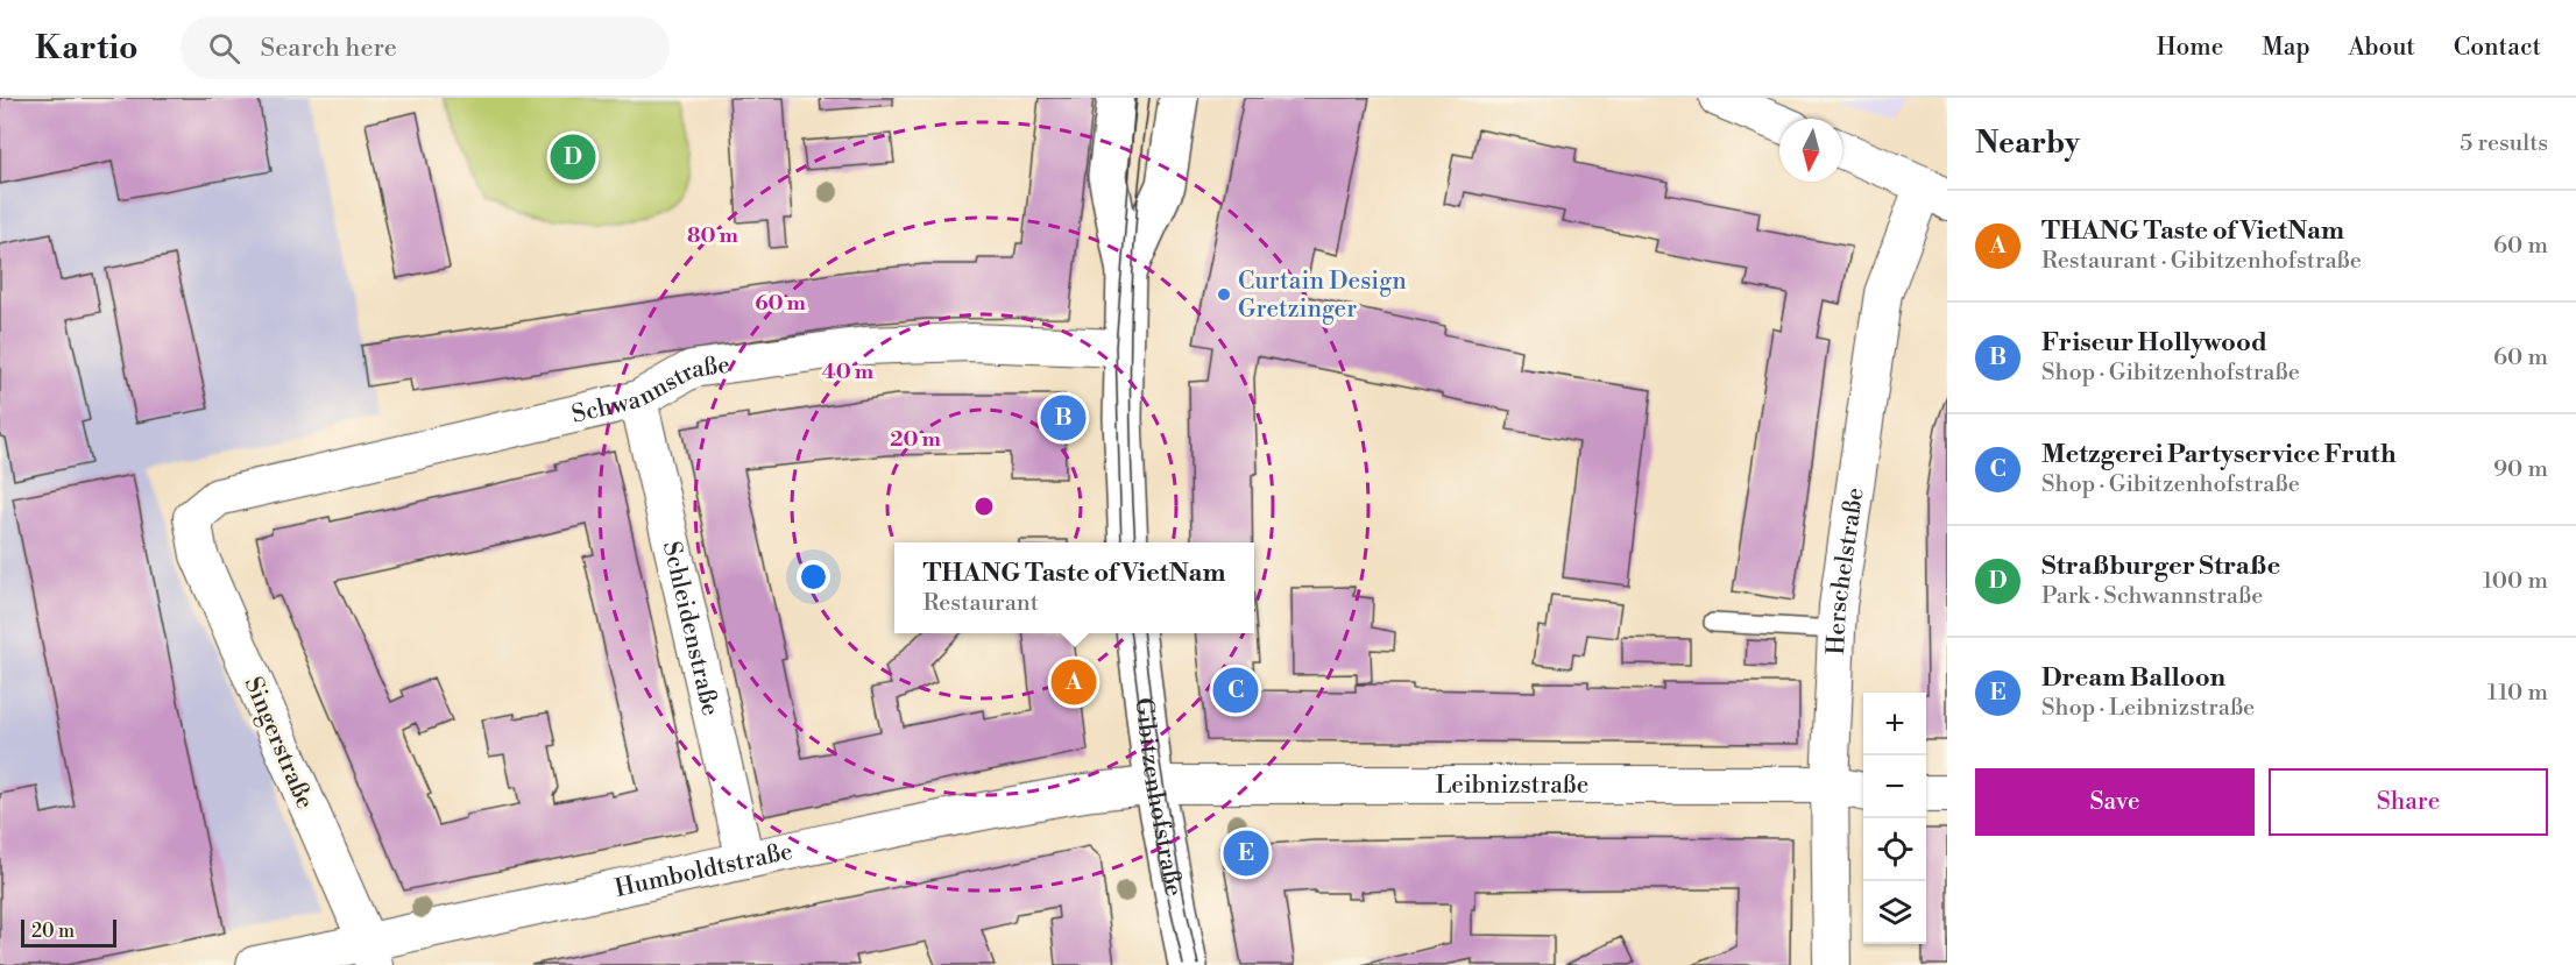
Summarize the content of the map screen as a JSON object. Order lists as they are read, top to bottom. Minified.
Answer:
{"streets":{"main road":["Gibitzenhofstraße"],"street":["Schwannstraße","Herschelstraße","Schleidenstraße","Singerstraße","Leibnizstraße","Humboldtstraße"]},"crossings":[["Schwannstraße","Schleidenstraße"],["Schwannstraße","Singerstraße"],["Herschelstraße","Leibnizstraße"],["Schleidenstraße","Humboldtstraße"],["Singerstraße","Humboldtstraße"],["Leibnizstraße","Gibitzenhofstraße"],["Leibnizstraße","Humboldtstraße"],["Gibitzenhofstraße","Humboldtstraße"]],"places":["Curtain Design Gretzinger"],"scale_bar":"20 m","north":"bottom","page":{"header":"Kartio","search":"Search here","nav":["Home","Map","About","Contact"],"heading":["Nearby","5 results"],"pins":["D","B","A","C","E"],"list":[{"mark":"A","name":"THANG Taste of VietNam","note":"Restaurant · Gibitzenhofstraße","value":"60 m"},{"mark":"B","name":"Friseur Hollywood","note":"Shop · Gibitzenhofstraße","value":"60 m"},{"mark":"C","name":"Metzgerei Partyservice Fruth","note":"Shop · Gibitzenhofstraße","value":"90 m"},{"mark":"D","name":"Straßburger Straße","note":"Park · Schwannstraße","value":"100 m"},{"mark":"E","name":"Dream Balloon","note":"Shop · Leibnizstraße","value":"110 m"}],"popup":["THANG Taste of VietNam","Restaurant"],"map_buttons":["+","−"],"buttons":["Save","Share"],"scale":"20 m"},"rings":["80 m","60 m","40 m","20 m"]}
